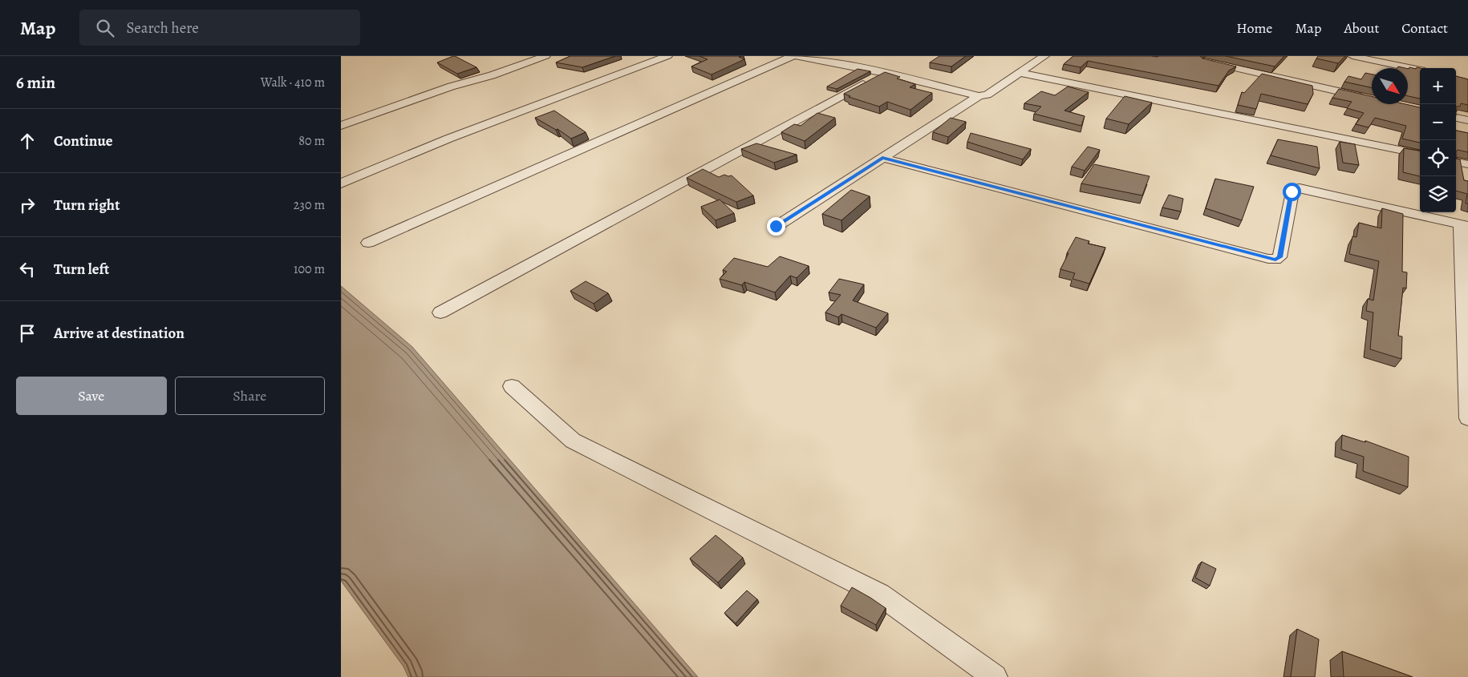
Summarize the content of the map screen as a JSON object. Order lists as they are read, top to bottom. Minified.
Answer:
{"north":"bottom right","page":{"header":"Map","search":"Search here","nav":["Home","Map","About","Contact"],"heading":["6 min","Walk · 410 m"],"map_buttons":["+","−"],"list":[["Continue","80 m"],["Turn right","230 m"],["Turn left","100 m"],"Arrive at destination"],"buttons":["Save","Share"]}}
